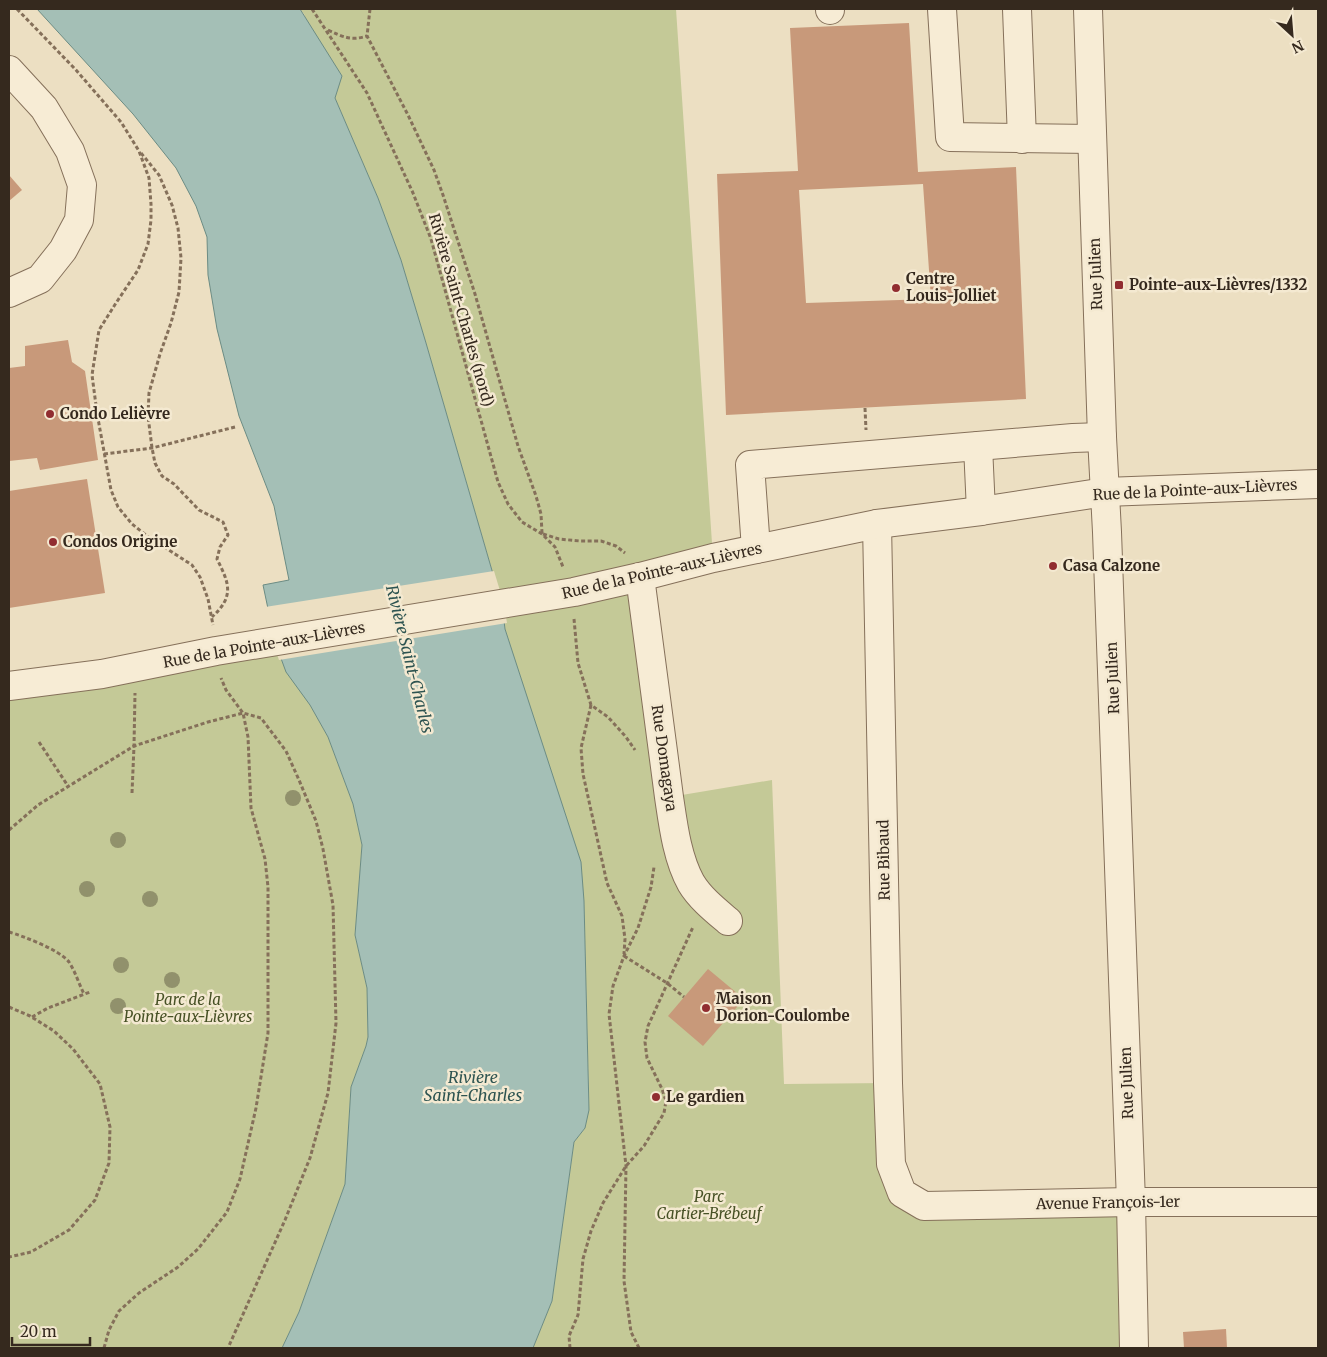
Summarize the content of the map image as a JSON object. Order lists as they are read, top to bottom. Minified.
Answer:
{"streets":{"street":["Rue Julien","Rue de la Pointe-aux-Lièvres","Rue Domagaya","Rue Bibaud","Avenue François-1er"],"path":["Rivière Saint-Charles (nord)"]},"crossings":[["Rue Julien","Rue de la Pointe-aux-Lièvres"],["Rue Julien","Avenue François-1er"],["Rivière Saint-Charles (nord)","Rue de la Pointe-aux-Lièvres"],["Rivière Saint-Charles (nord)","Rue Domagaya"],["Rue de la Pointe-aux-Lièvres","Rue Domagaya"],["Rue de la Pointe-aux-Lièvres","Rue Bibaud"],["Rue Bibaud","Avenue François-1er"]],"water":["Rivière Saint-Charles"],"parks":["Parc de la Pointe-aux-Lièvres","Parc Cartier-Brébeuf"],"places":{"transit":["Pointe-aux-Lièvres/1332"],"other":["Centre Louis-Jolliet","Condo Lelièvre","Condos Origine","Casa Calzone","Maison Dorion-Coulombe","Le gardien"]},"scale_bar":"20 m","north":"bottom right"}
